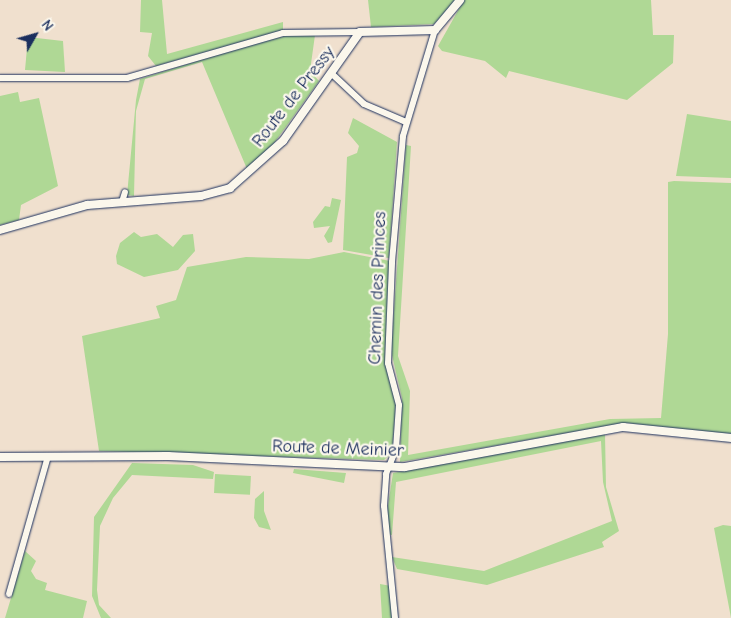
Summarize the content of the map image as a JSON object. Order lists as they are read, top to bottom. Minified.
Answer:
{"streets":{"street":["Route de Pressy","Chemin des Princes","Route de Meinier"]},"crossings":[["Chemin des Princes","Route de Meinier"]],"north":"top right"}
